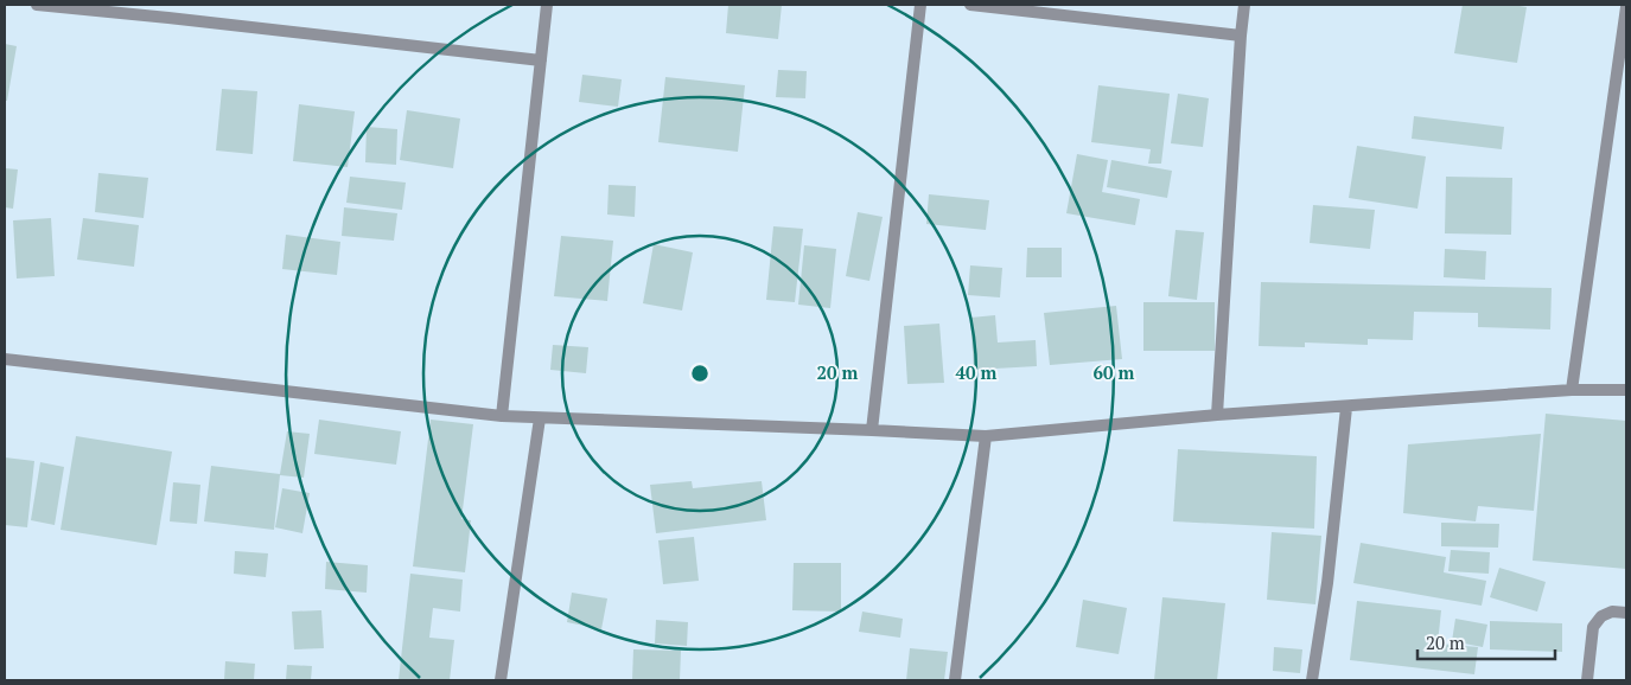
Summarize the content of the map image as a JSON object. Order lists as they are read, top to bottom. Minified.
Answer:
{"scale_bar":"20 m","rings":["20 m","40 m","60 m"]}
